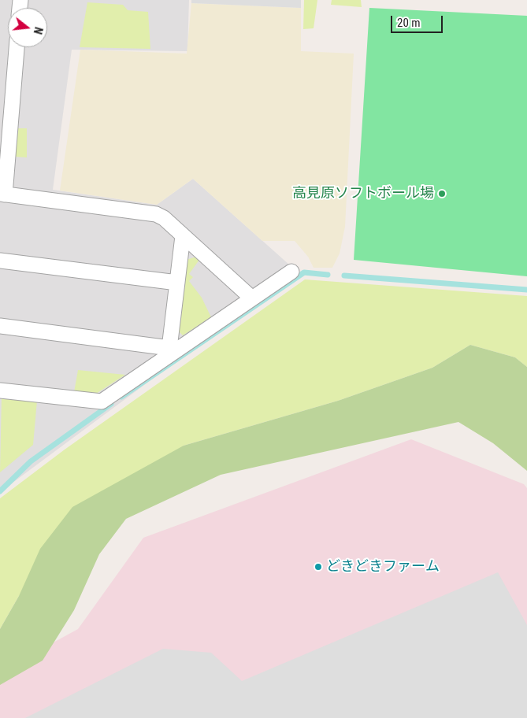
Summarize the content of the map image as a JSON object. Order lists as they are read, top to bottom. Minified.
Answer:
{"places":["高見原ソフトボール場","どきどきファーム"],"scale_bar":"20 m","north":"right"}
